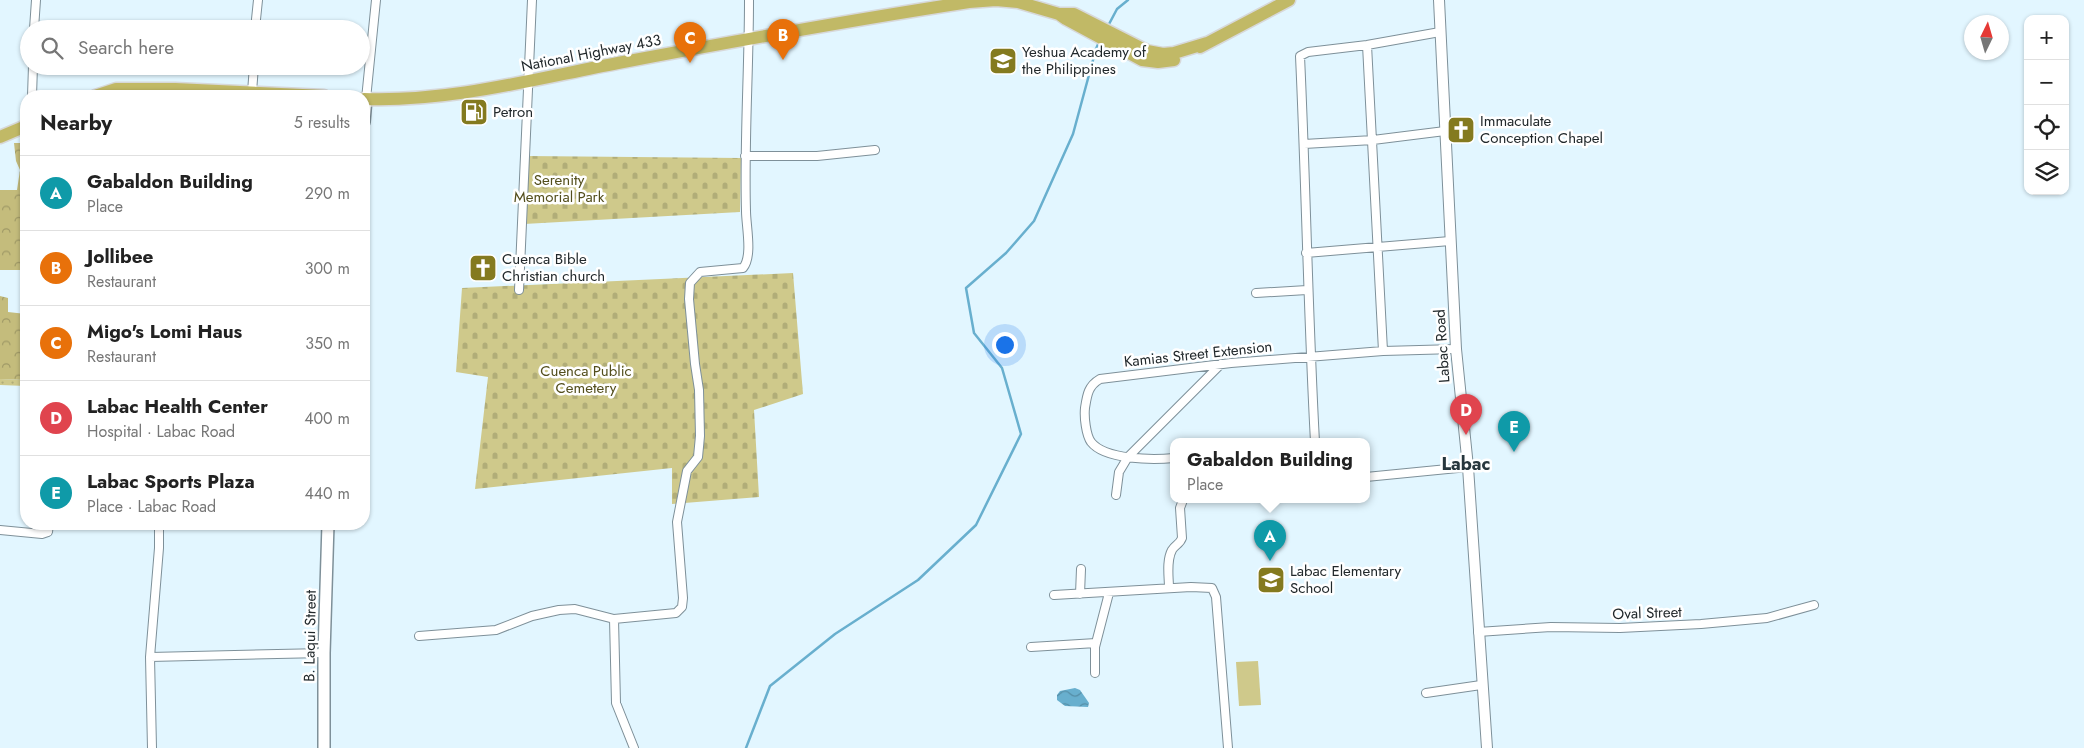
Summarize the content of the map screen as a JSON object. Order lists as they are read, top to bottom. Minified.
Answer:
{"streets":{"main road":["National Highway 433","B. Laqui Street"],"street":["Labac Road","Kamias Street Extension","Oval Street"]},"crossings":[["Labac Road","Kamias Street Extension"],["Labac Road","Oval Street"]],"districts":["Labac"],"parks":["Serenity Memorial Park","Cuenca Public Cemetery"],"places":{"school or university":["Yeshua Academy of the Philippines","Labac Elementary School"],"fuel station":["Petron"],"church":["Immaculate Conception Chapel","Cuenca Bible Christian church"]},"north":"top","page":{"map_buttons":["+","−"],"pins":["B","C","D","E","A"],"search":"Search here","heading":["Nearby","5 results"],"list":[{"mark":"A","name":"Gabaldon Building","note":"Place","value":"290 m"},{"mark":"B","name":"Jollibee","note":"Restaurant","value":"300 m"},{"mark":"C","name":"Migo's Lomi Haus","note":"Restaurant","value":"350 m"},{"mark":"D","name":"Labac Health Center","note":"Hospital · Labac Road","value":"400 m"},{"mark":"E","name":"Labac Sports Plaza","note":"Place · Labac Road","value":"440 m"}],"popup":["Gabaldon Building","Place"]}}
